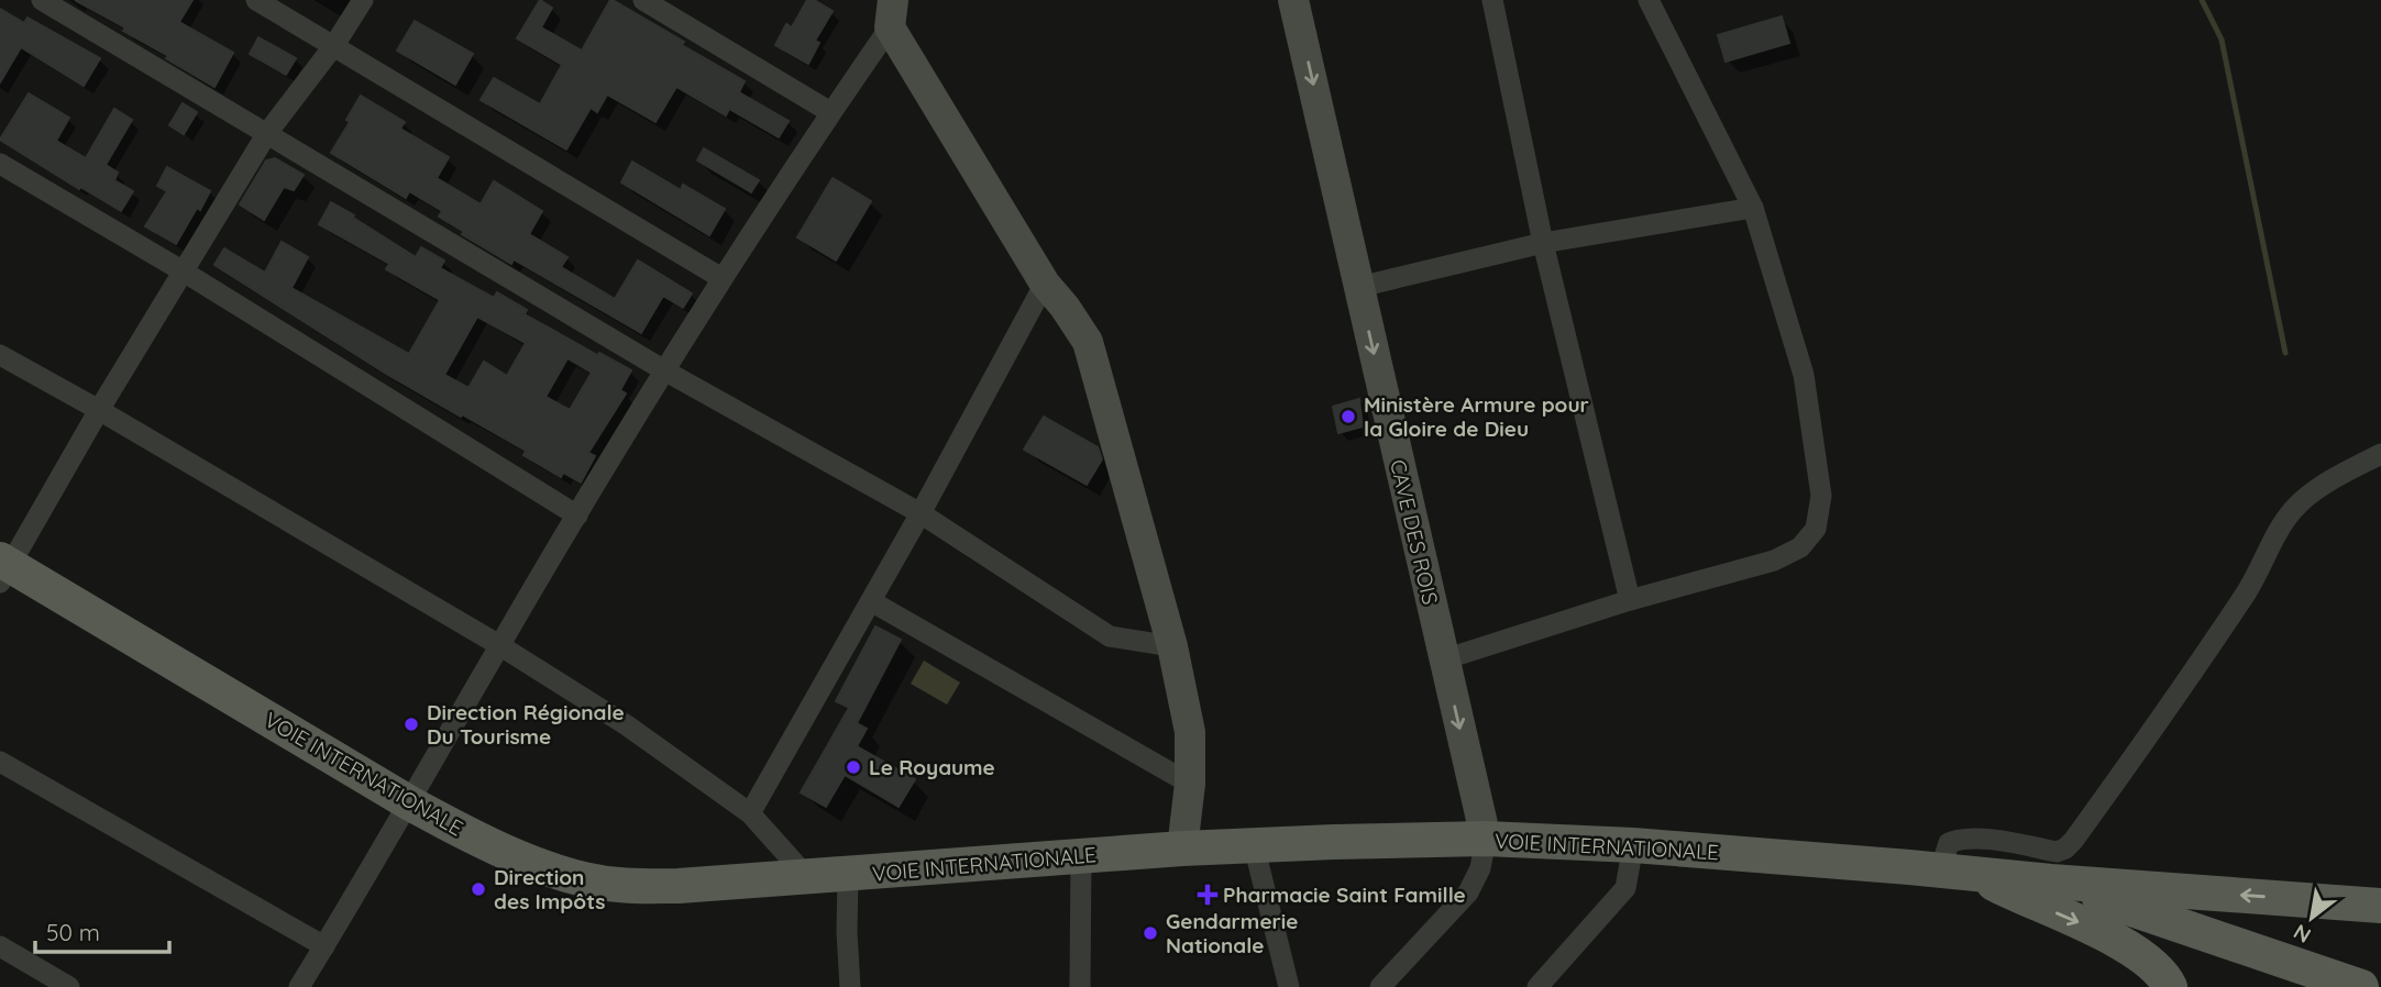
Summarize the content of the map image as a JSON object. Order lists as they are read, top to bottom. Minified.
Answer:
{"streets":{"main road":["VOIE INTERNATIONALE"],"street":["CAVE DES ROIS"]},"crossings":[["CAVE DES ROIS","VOIE INTERNATIONALE"]],"places":{"other":["Ministère Armure pour la Gloire de Dieu","Direction Régionale Du Tourisme","Le Royaume","Direction des Impôts","Gendarmerie Nationale"],"health":["Pharmacie Saint Famille"]},"scale_bar":"50 m","north":"bottom left"}
